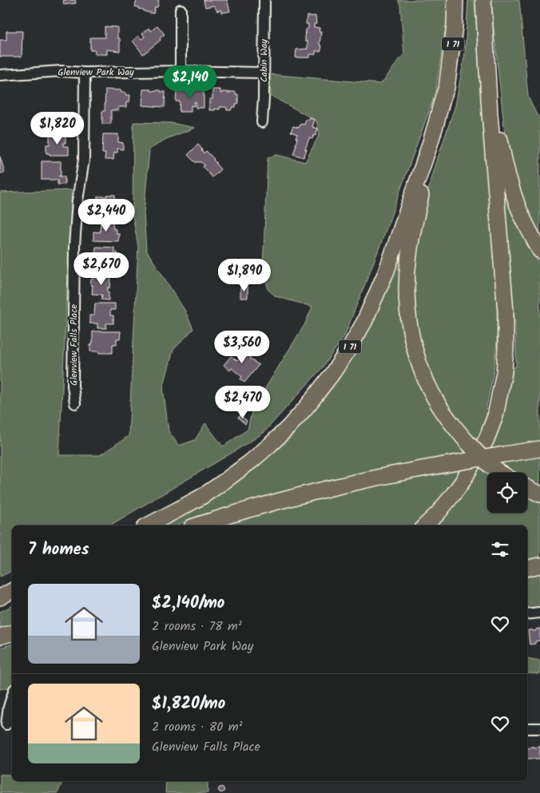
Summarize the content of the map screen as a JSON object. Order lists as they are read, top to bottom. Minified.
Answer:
{"streets":{"highway":["I 71"],"street":["Cabin Way","Glenview Park Way","Glenview Falls Place"]},"crossings":[["Cabin Way","Glenview Park Way"],["Glenview Park Way","Glenview Falls Place"]],"page":{"price":["$2,140","$1,820","$2,440","$2,670","$1,890","$3,560","$2,470"],"heading":"7 homes","list":[{"name":"$2,140/mo","note":"2 rooms · 78 m² · Glenview Park Way"},{"name":"$1,820/mo","note":"2 rooms · 80 m² · Glenview Falls Place"}]}}
